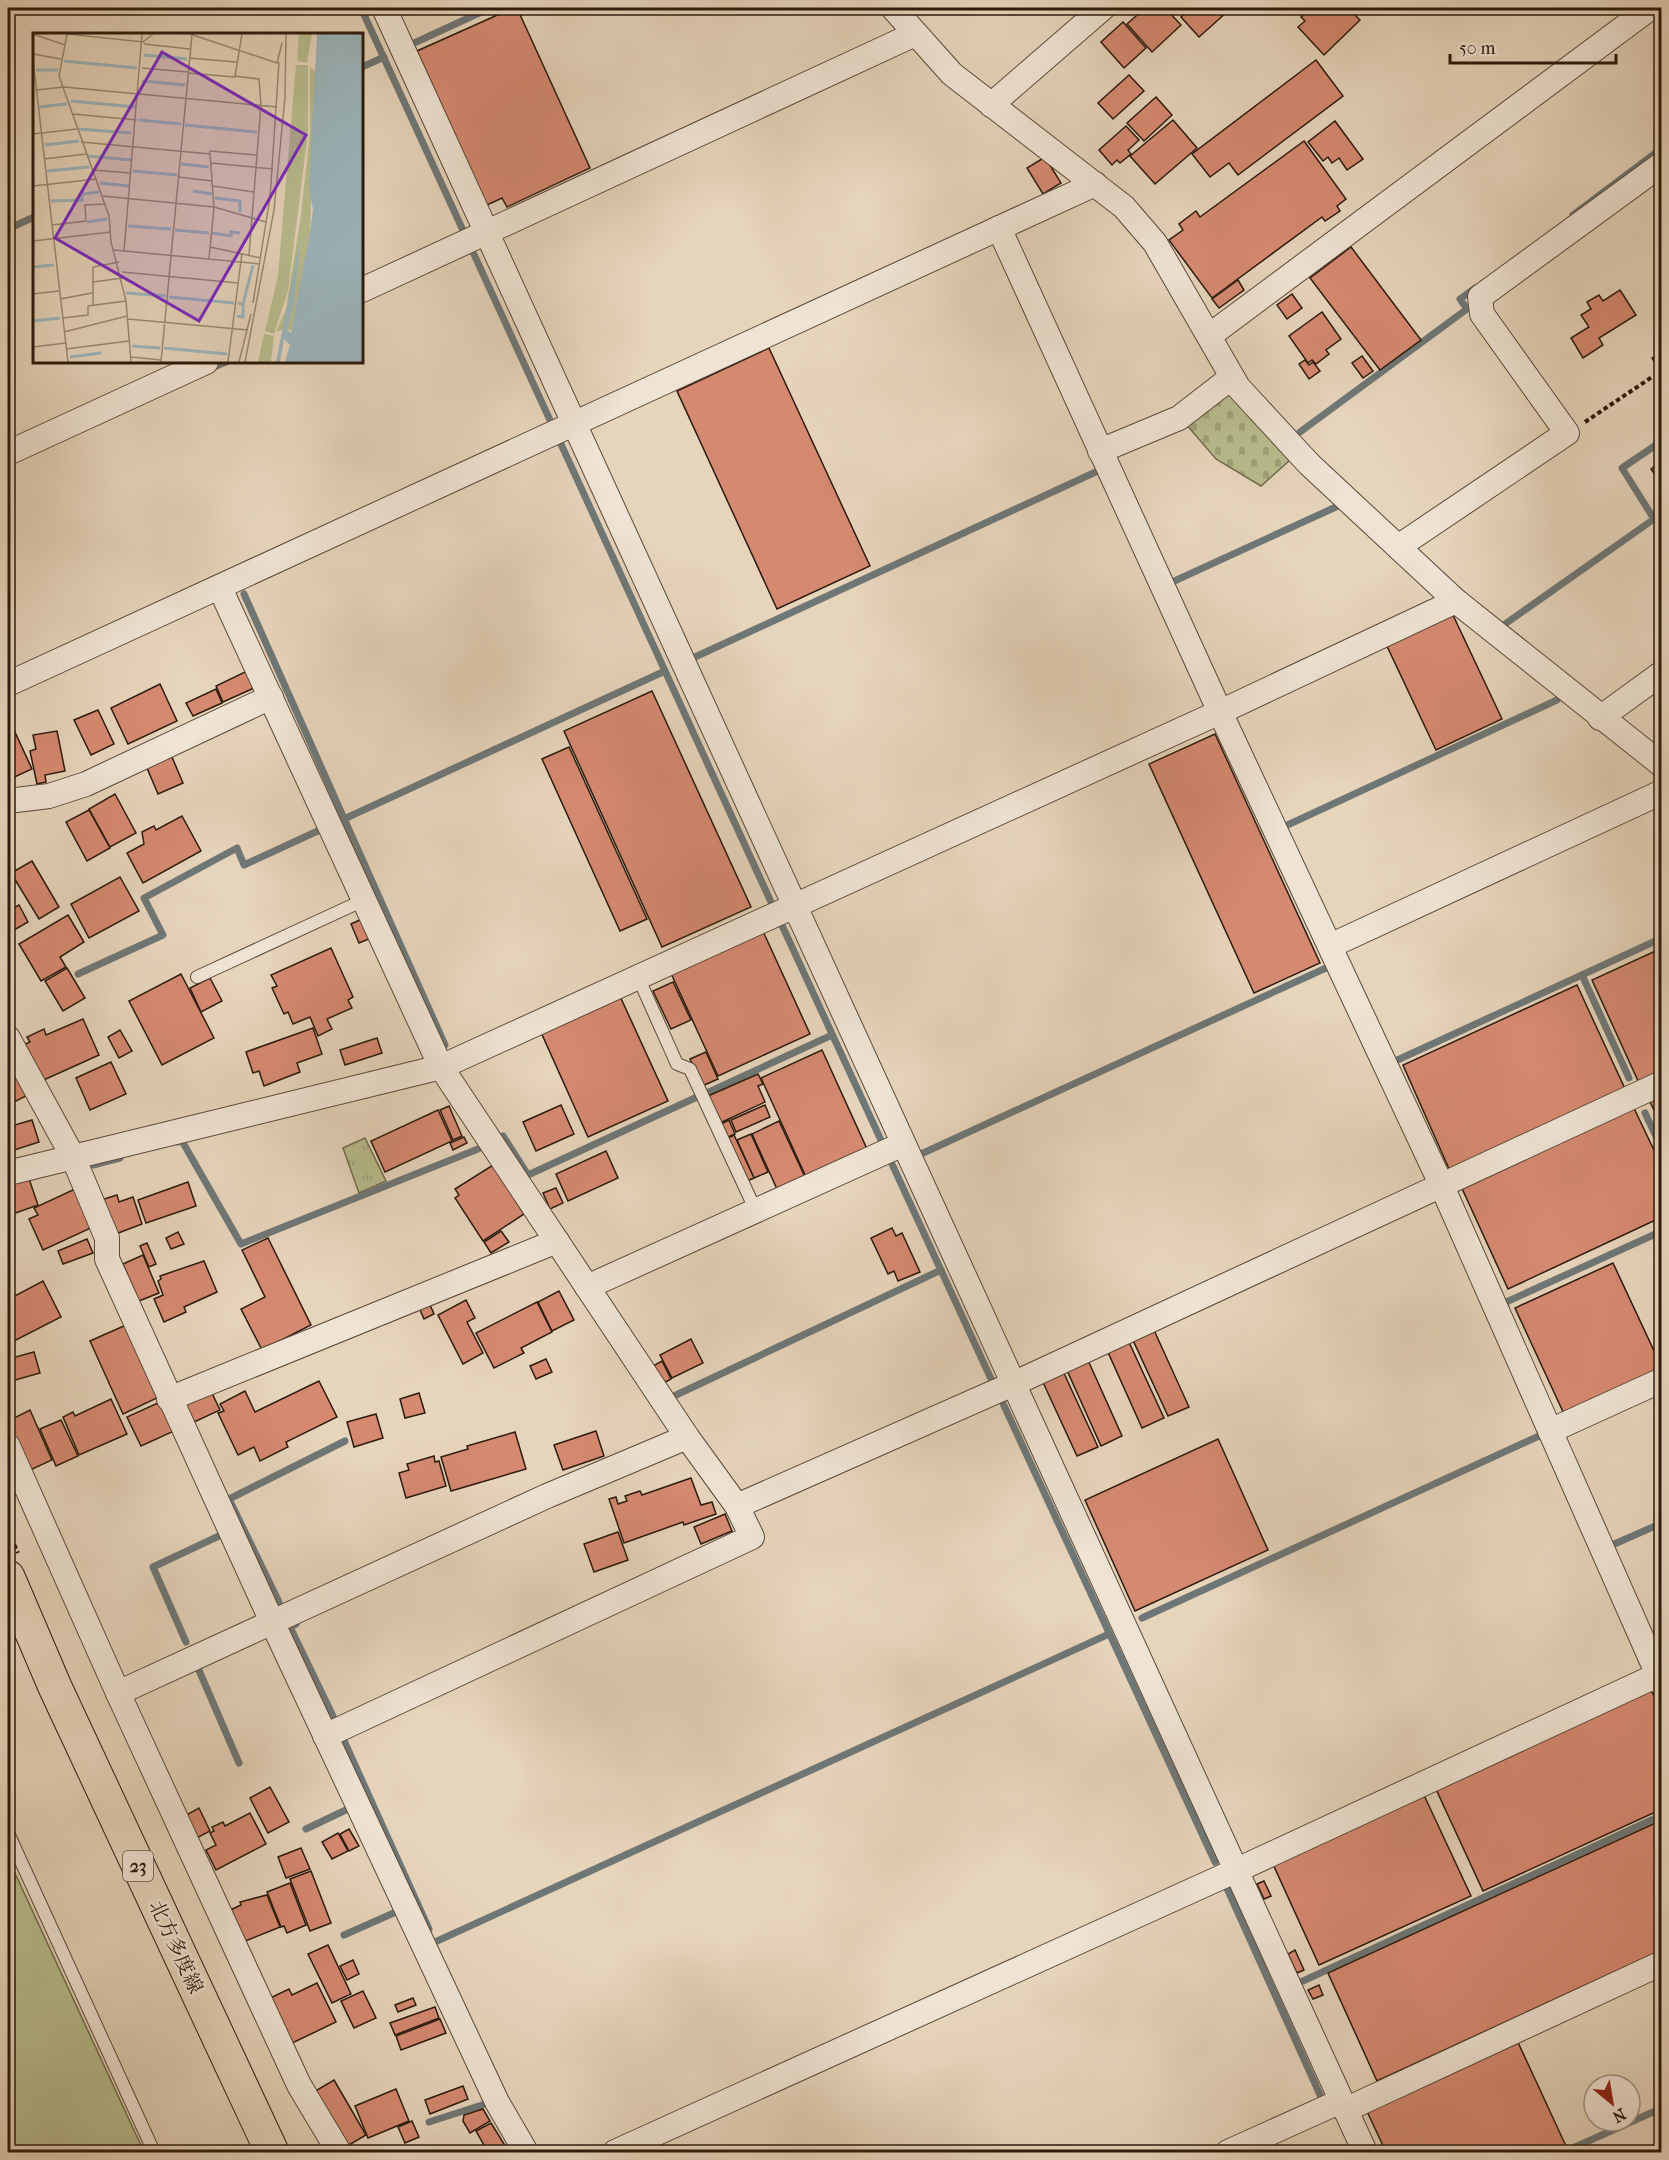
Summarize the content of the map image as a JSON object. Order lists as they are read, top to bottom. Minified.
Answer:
{"streets":{"main road":["23","北方多度線"]},"scale_bar":"50 m","north":"bottom right"}
